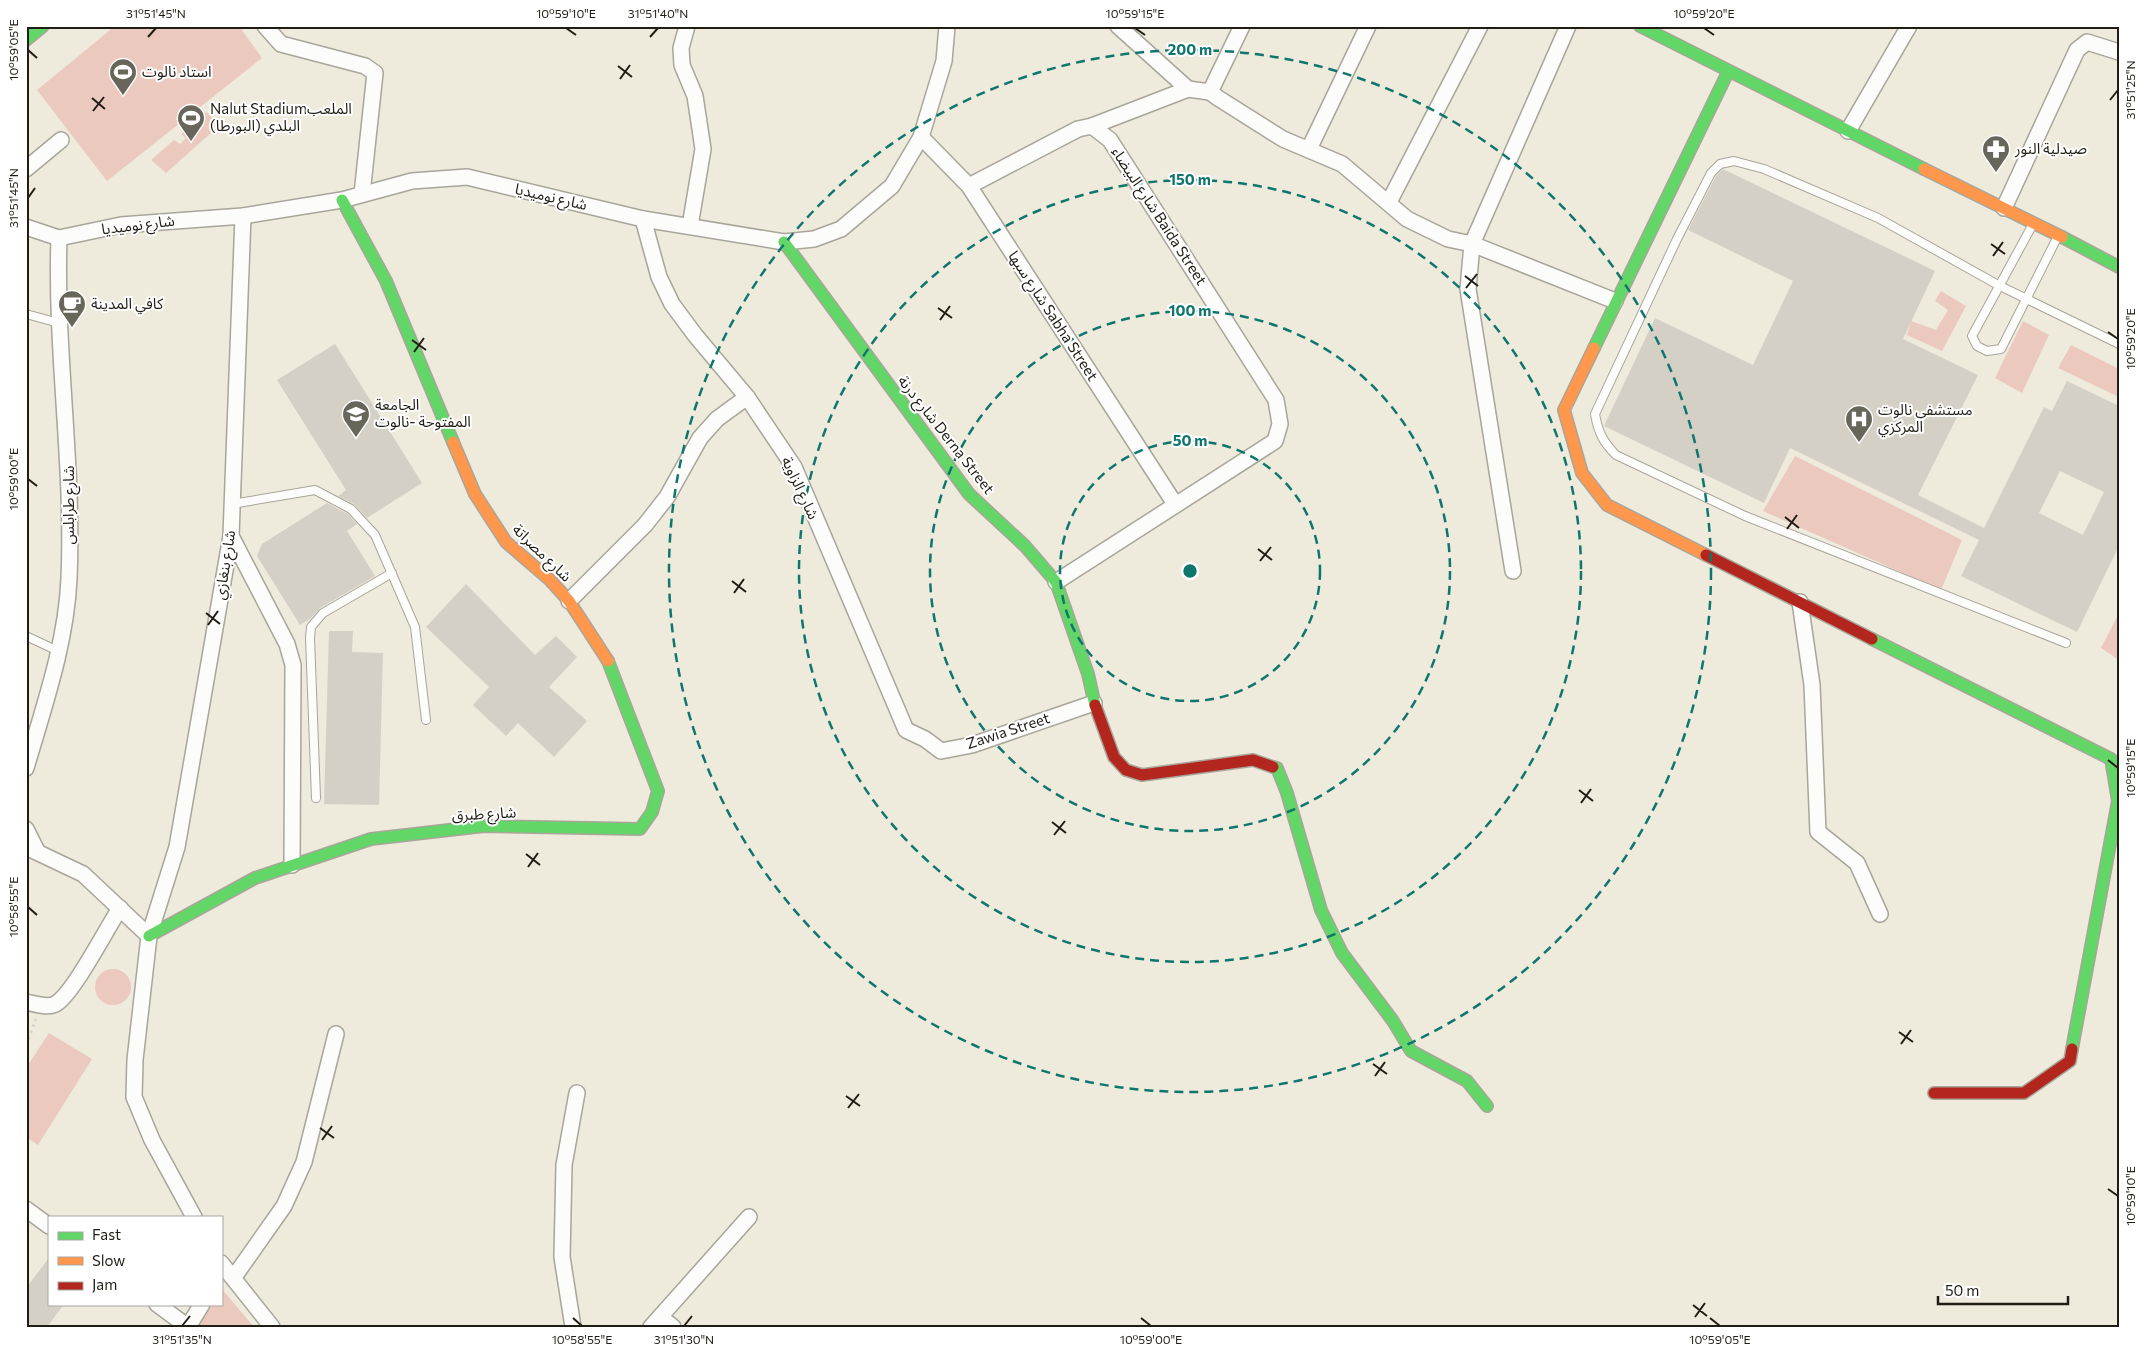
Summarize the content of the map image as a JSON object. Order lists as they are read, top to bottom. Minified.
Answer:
{"streets":{"street":["شارع نوميديا","شارع البيضاء Baida Street","شارع سبها Sabha Street","شارع درنة Derna Street","شارع الزاوية","شارع طرابلس","شارع مصراتة","شارع بنغازي","Zawia Street","شارع طبرق"]},"crossings":[["شارع نوميديا","شارع سبها Sabha Street"],["شارع نوميديا","شارع درنة Derna Street"],["شارع نوميديا","شارع الزاوية"],["شارع نوميديا","شارع طرابلس"],["شارع نوميديا","شارع مصراتة"],["شارع نوميديا","شارع بنغازي"],["شارع البيضاء Baida Street","شارع سبها Sabha Street"],["شارع البيضاء Baida Street","شارع درنة Derna Street"],["شارع درنة Derna Street","Zawia Street"],["شارع الزاوية","Zawia Street"],["شارع مصراتة","شارع طبرق"]],"places":{"sports":["استاد نالوت","Nalut Stadiumالملعب البلدي (البورطا)"],"pharmacy":["صيدلية النور"],"cafe":["كافي المدينة"],"school or university":["الجامعة المفتوحة -نالوت"],"hospital":["مستشفى نالوت المركزي"]},"legend":["Fast","Slow","Jam"],"scale_bar":"50 m","coordinates":["31°51'45\"N","10°59'10\"E","31°51'40\"N","10°59'15\"E","10°59'20\"E","10°59'05\"E","31°51'25\"N","10°59'00\"E","10°58'55\"E","31°51'35\"N","31°51'30\"N"],"rings":["200 m","150 m","100 m","50 m"]}
